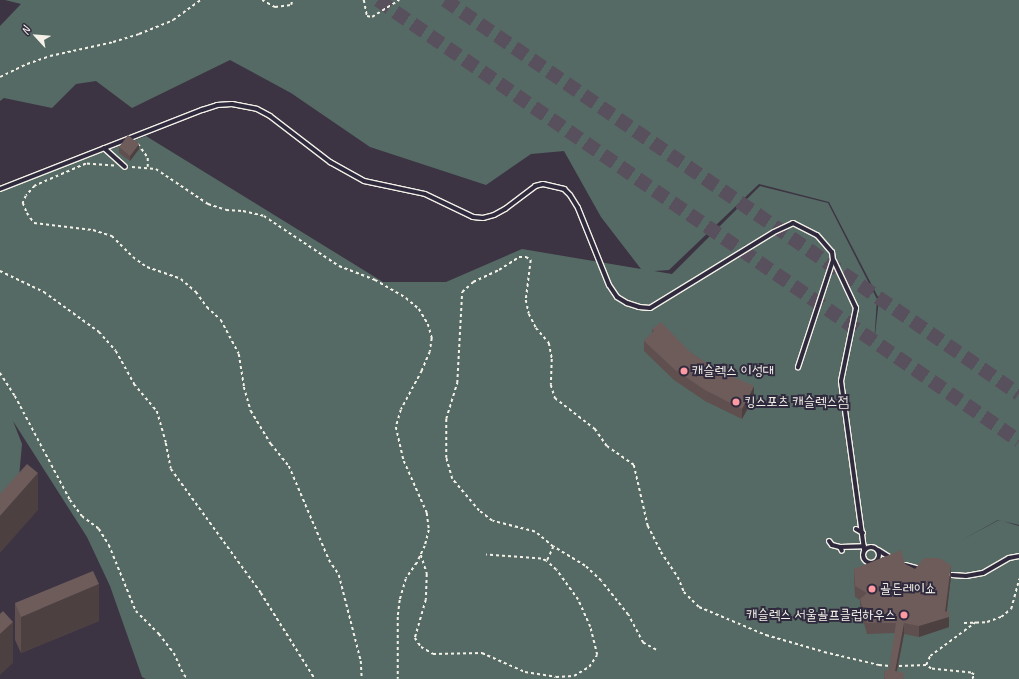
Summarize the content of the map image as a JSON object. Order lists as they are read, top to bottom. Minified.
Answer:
{"places":["캐슬렉스 이성대","킹스포츠 캐슬렉스점","골든레이쇼","캐슬렉스 서울골프클럽하우스"],"north":"top left"}
